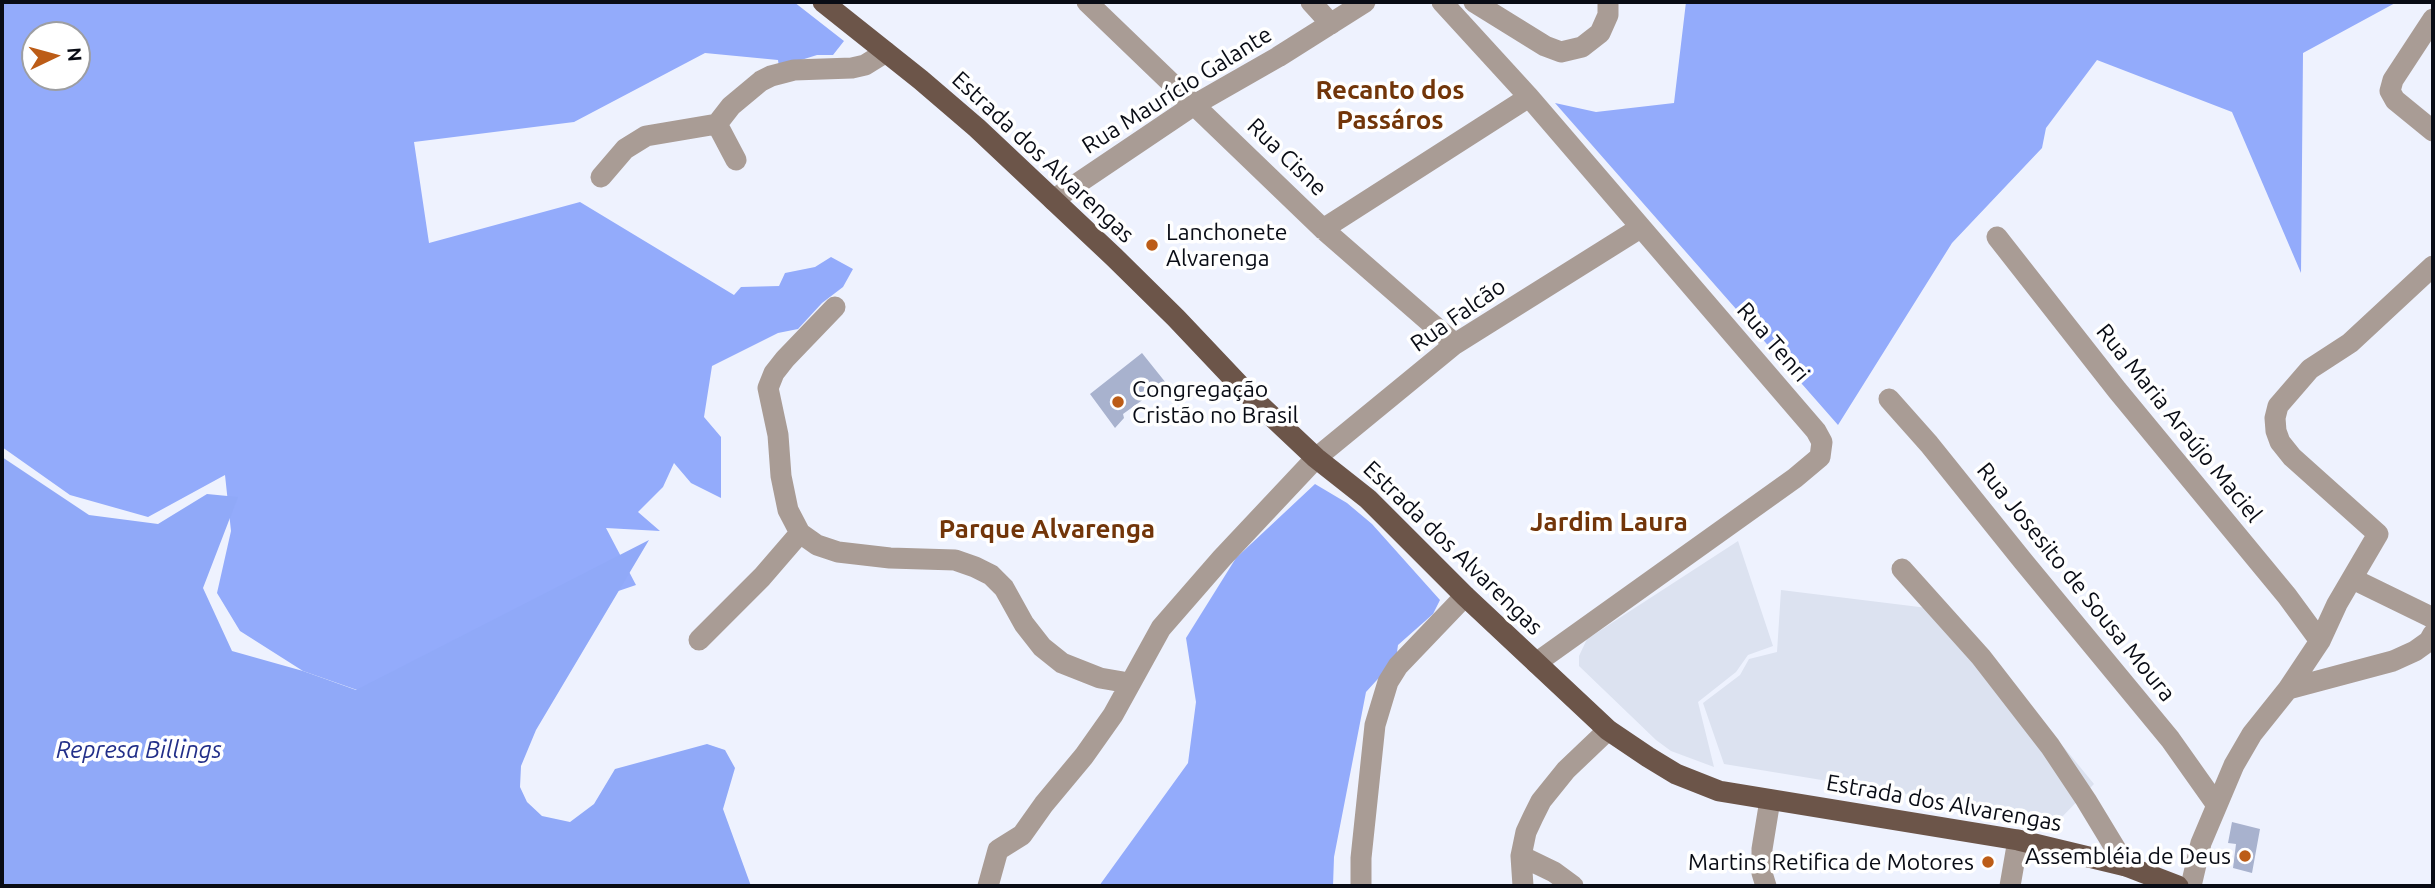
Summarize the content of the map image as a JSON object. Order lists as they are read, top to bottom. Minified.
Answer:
{"streets":{"main road":["Estrada dos Alvarengas"],"street":["Rua Maurício Galante","Rua Cisne","Rua Falcão","Rua Tenri","Rua Maria Araújo Maciel","Rua Josesito de Sousa Moura"]},"crossings":[["Rua Maurício Galante","Estrada dos Alvarengas"],["Rua Maurício Galante","Rua Cisne"],["Estrada dos Alvarengas","Rua Falcão"],["Estrada dos Alvarengas","Rua Tenri"],["Rua Cisne","Rua Falcão"],["Rua Falcão","Rua Tenri"]],"districts":["Recanto dos Passáros","Jardim Laura","Parque Alvarenga"],"water":["Represa Billings"],"places":["Lanchonete Alvarenga","Congregação Cristão no Brasil","Assembléia de Deus","Martins Retifica de Motores"],"north":"right"}
